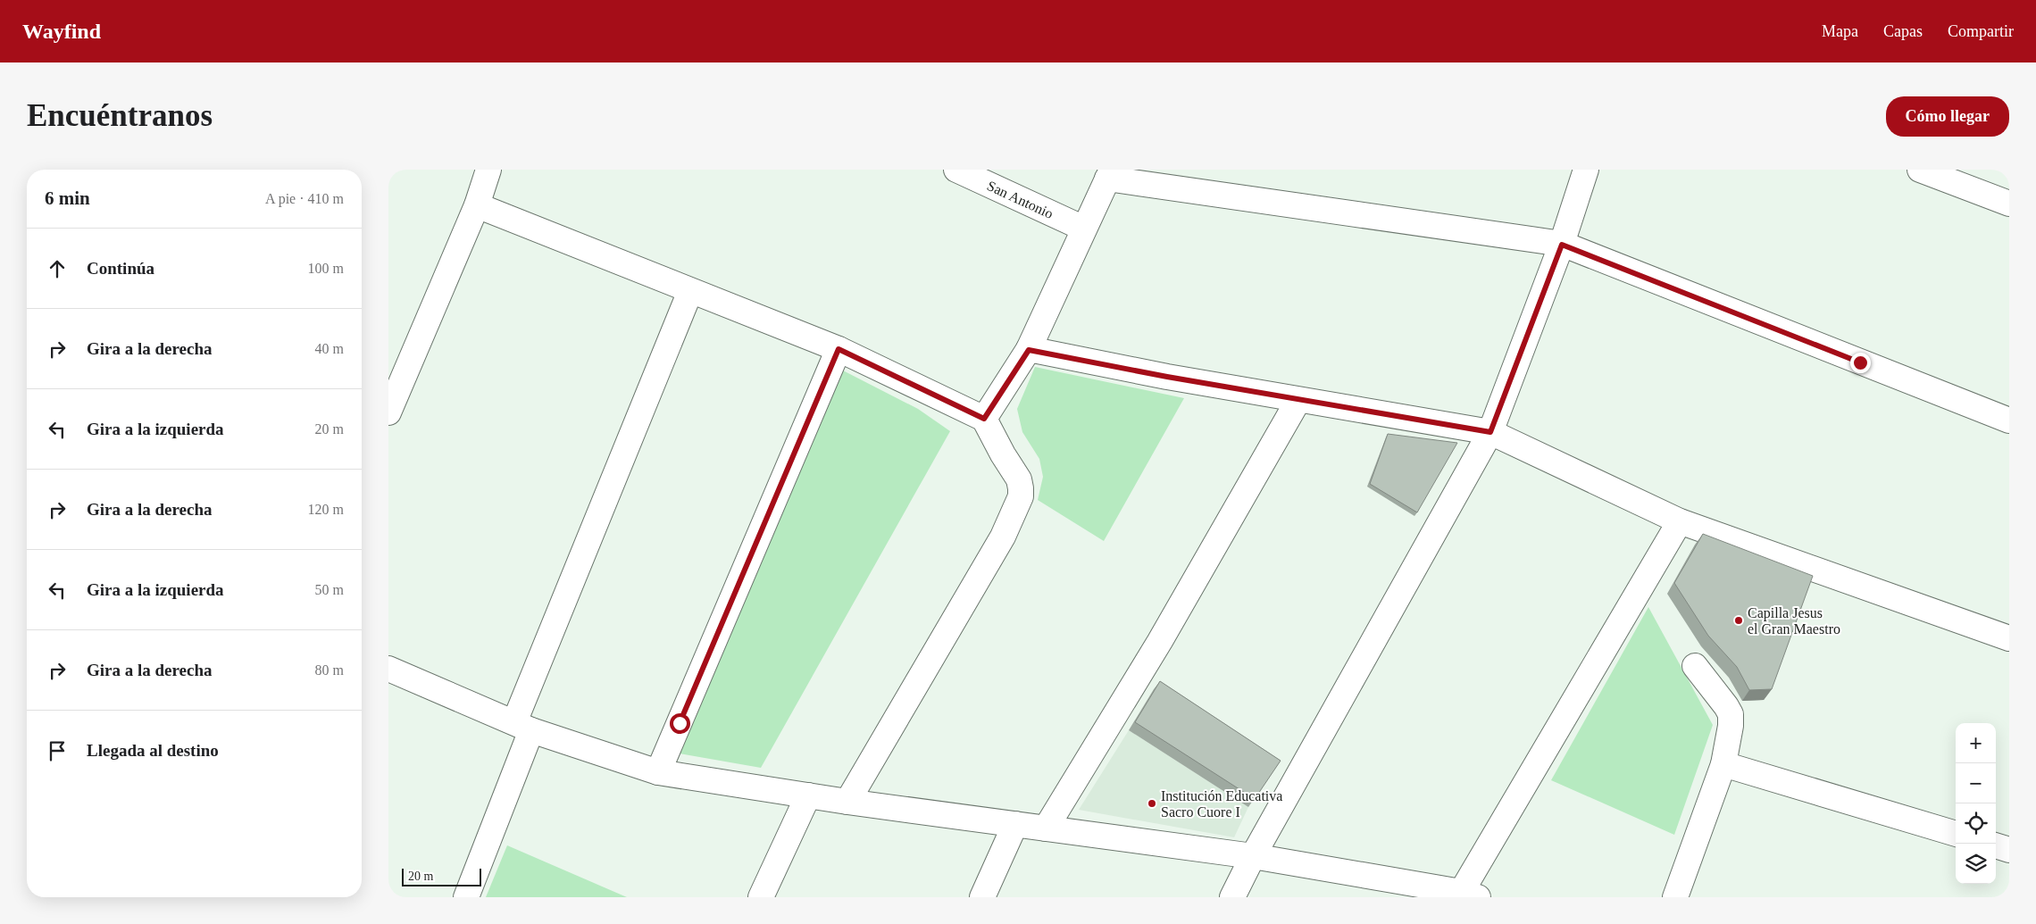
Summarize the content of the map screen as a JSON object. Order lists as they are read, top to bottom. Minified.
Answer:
{"streets":{"street":["San Antonio"]},"places":["Capilla Jesus el Gran Maestro","Institución Educativa Sacro Cuore I"],"scale_bar":"20 m","page":{"header":"Wayfind","nav":["Mapa","Capas","Compartir"],"buttons":"Cómo llegar","title":"Encuéntranos","heading":["6 min","A pie · 410 m"],"list":[["Continúa","100 m"],["Gira a la derecha","40 m"],["Gira a la izquierda","20 m"],["Gira a la derecha","120 m"],["Gira a la izquierda","50 m"],["Gira a la derecha","80 m"],"Llegada al destino"],"map_buttons":["+","−"],"scale":"20 m"}}
